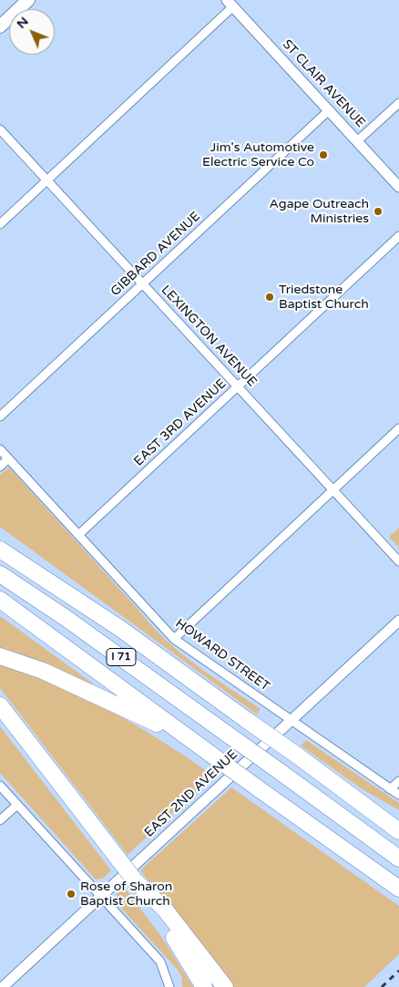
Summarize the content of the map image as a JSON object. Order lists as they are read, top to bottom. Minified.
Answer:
{"streets":{"highway":["I 71"],"street":["ST CLAIR AVENUE","GIBBARD AVENUE","LEXINGTON AVENUE","EAST 3RD AVENUE","HOWARD STREET","EAST 2ND AVENUE"]},"crossings":[["ST CLAIR AVENUE","GIBBARD AVENUE"],["GIBBARD AVENUE","LEXINGTON AVENUE"],["LEXINGTON AVENUE","EAST 3RD AVENUE"],["EAST 3RD AVENUE","HOWARD STREET"],["HOWARD STREET","EAST 2ND AVENUE"]],"places":["Jim's Automotive Electric Service Co","Agape Outreach Ministries","Triedstone Baptist Church","Rose of Sharon Baptist Church"],"north":"top left"}
